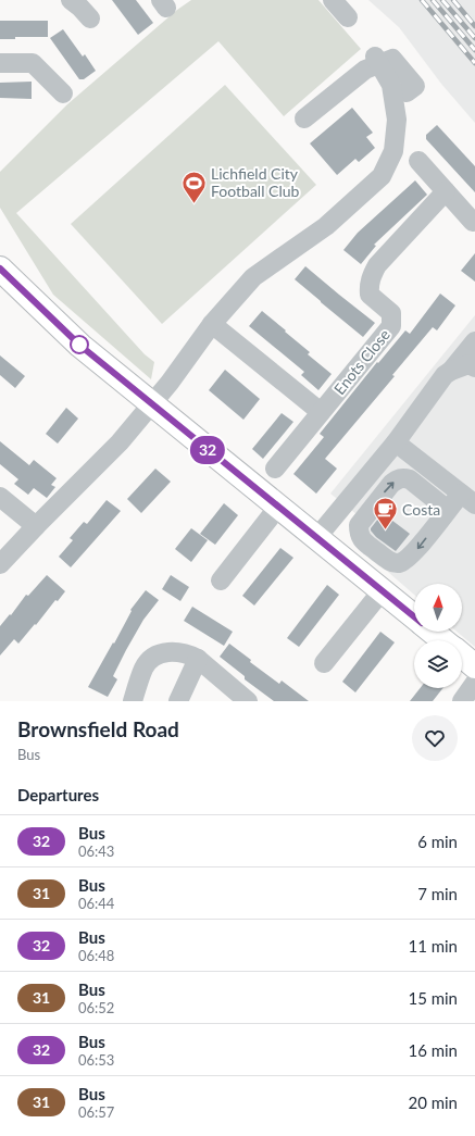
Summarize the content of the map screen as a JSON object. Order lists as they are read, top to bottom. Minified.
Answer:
{"streets":{"street":["Enots Close"]},"places":{"sports":["Lichfield City Football Club"],"cafe":["Costa"]},"lines":["bus line 32"],"north":"top","page":{"on_map":"32","heading":[["Brownsfield Road","Bus"],"Departures"],"list":[{"mark":"32","name":"Bus","note":"06:43","value":"6 min"},{"mark":"31","name":"Bus","note":"06:44","value":"7 min"},{"mark":"32","name":"Bus","note":"06:48","value":"11 min"},{"mark":"31","name":"Bus","note":"06:52","value":"15 min"},{"mark":"32","name":"Bus","note":"06:53","value":"16 min"},{"mark":"31","name":"Bus","note":"06:57","value":"20 min"}]}}
